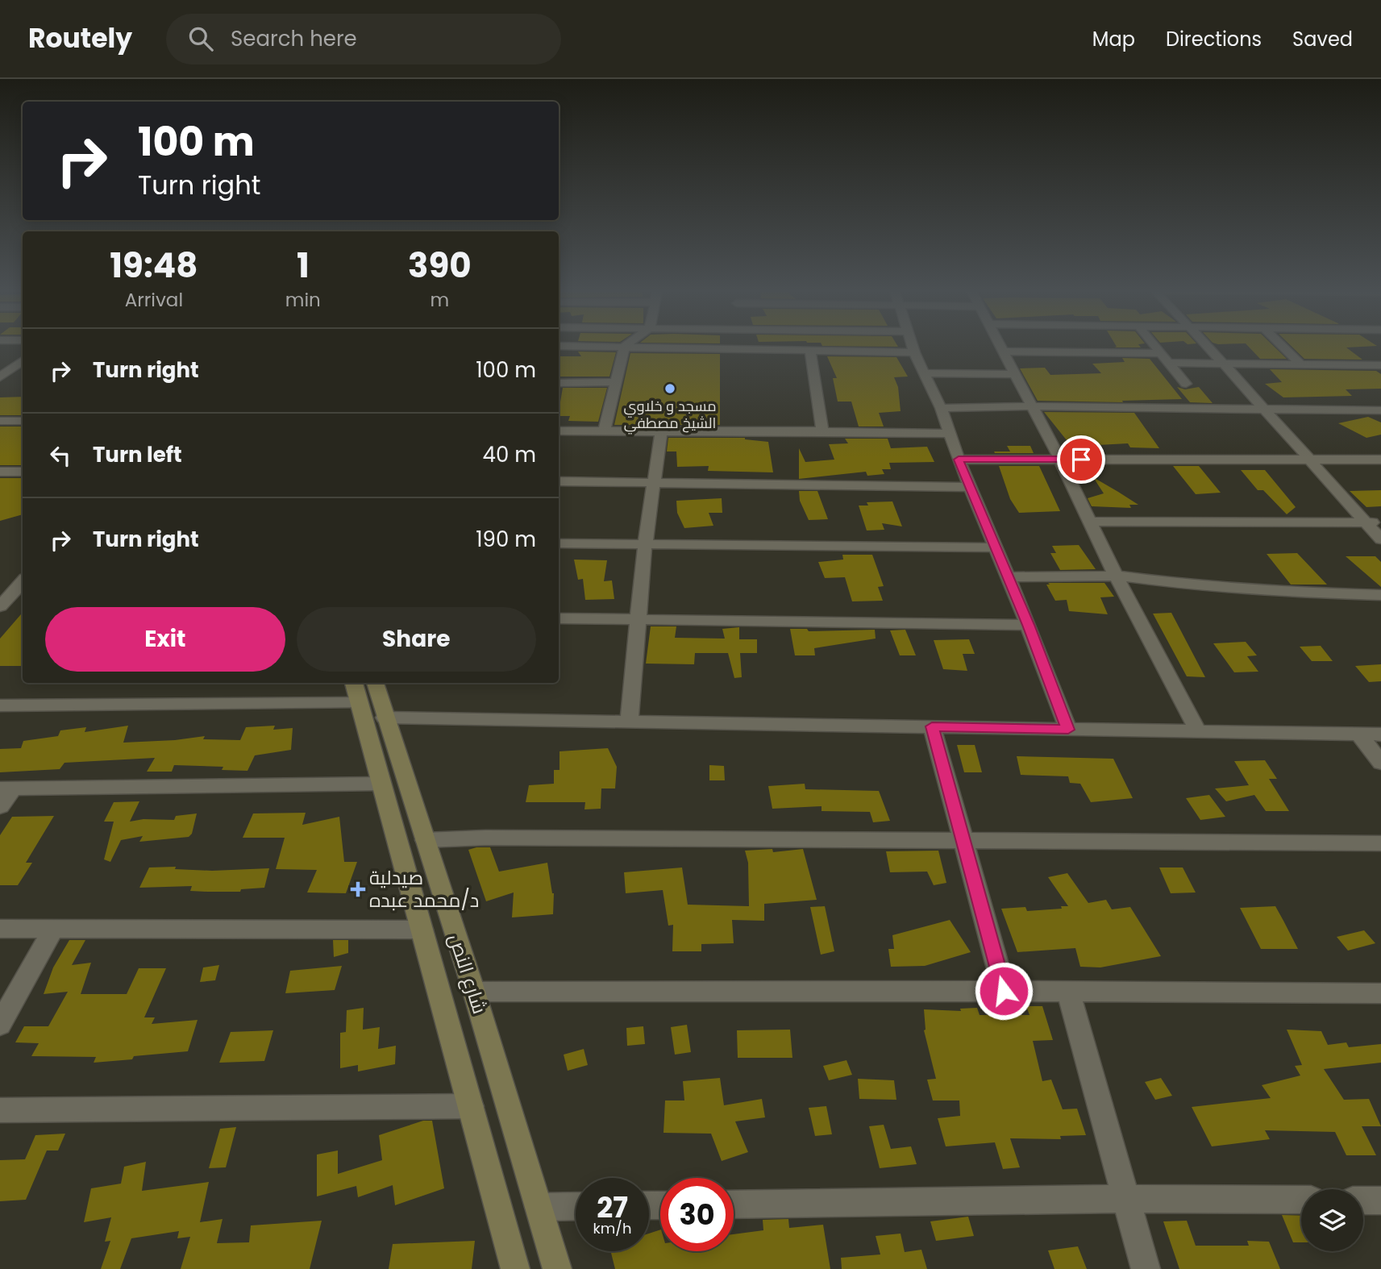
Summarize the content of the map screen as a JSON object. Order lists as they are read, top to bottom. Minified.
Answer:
{"streets":{"main road":["شارع النص"]},"places":{"other":["مسجد و خلاوي الشيخ مصطفي"],"health":["صيدلية د/محمد عبده"]},"page":{"header":"Routely","search":"Search here","nav":["Map","Directions","Saved"],"turn":["100 m","Turn right"],"eta":["19:48","Arrival","1","min","390","m"],"list":[{"name":"Turn right","value":"100 m"},{"name":"Turn left","value":"40 m"},{"name":"Turn right","value":"190 m"}],"buttons":["Exit","Share"],"speed":"27 km/h","limit":"30"}}
